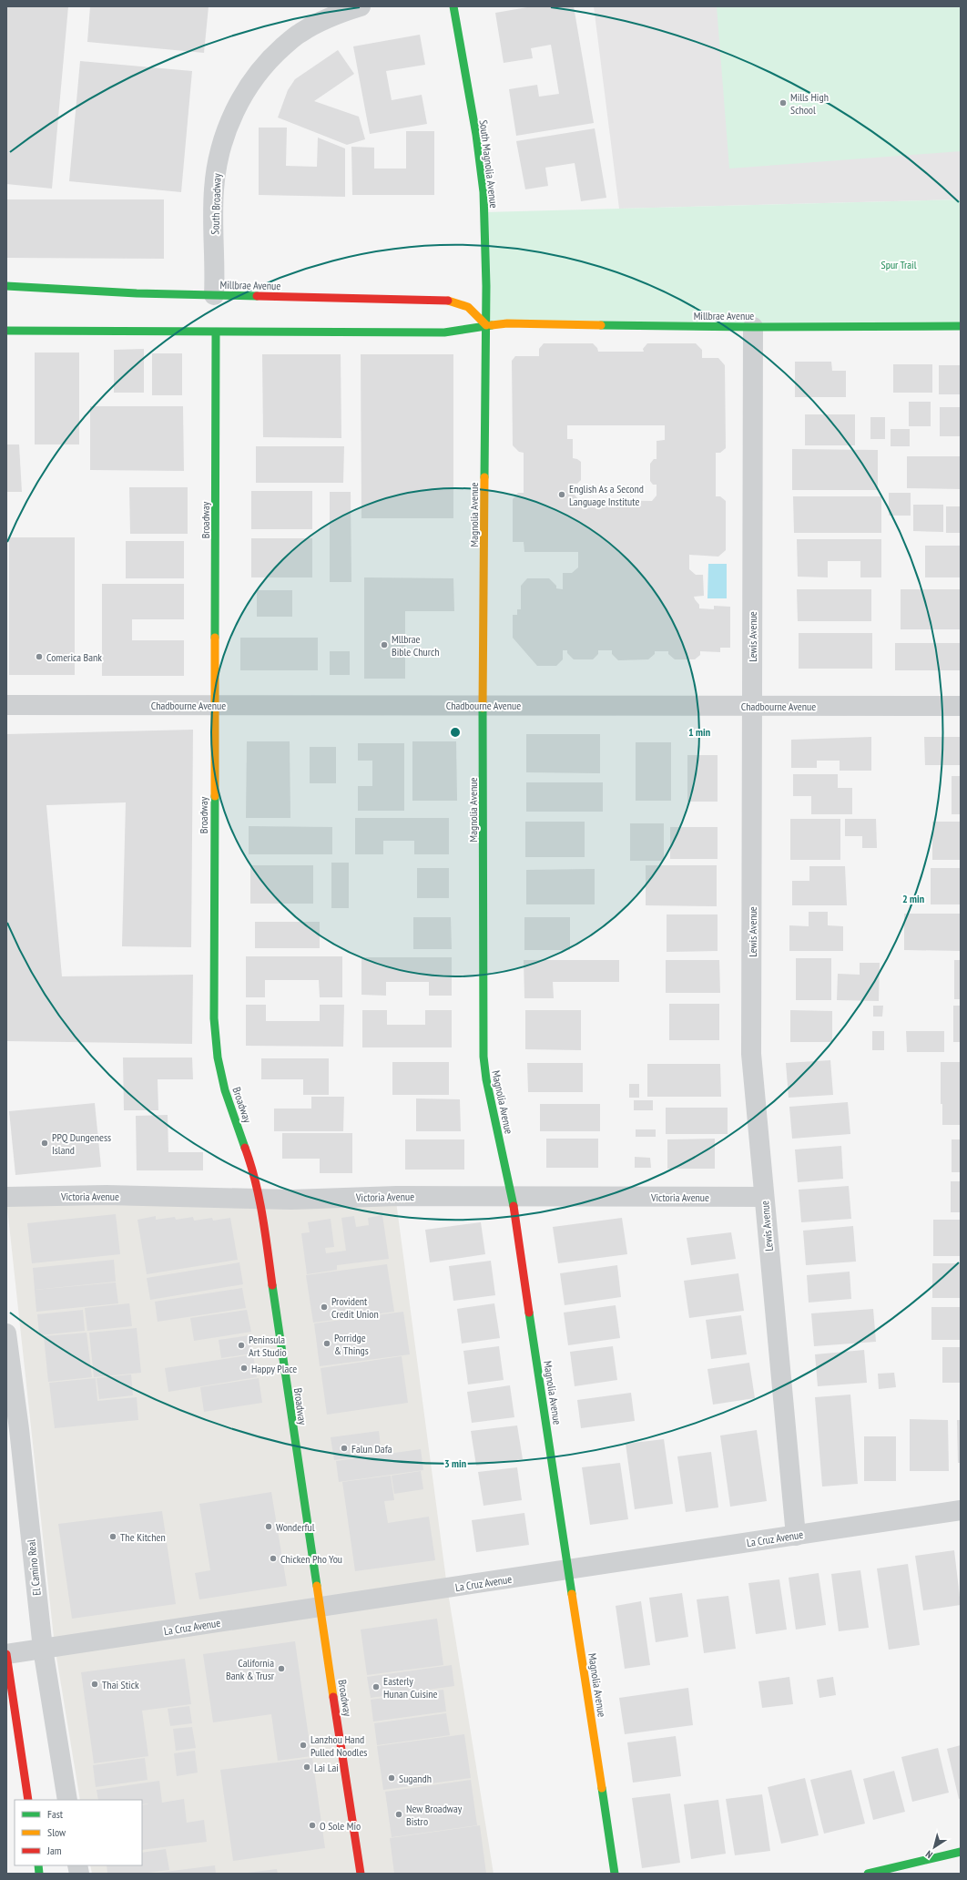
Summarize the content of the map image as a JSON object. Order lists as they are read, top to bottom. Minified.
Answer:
{"streets":{"street":["South Magnolia Avenue","South Broadway","Millbrae Avenue","Magnolia Avenue","Broadway","Lewis Avenue","Chadbourne Avenue","Victoria Avenue","La Cruz Avenue","El Camino Real"]},"crossings":[["South Magnolia Avenue","Millbrae Avenue"],["South Magnolia Avenue","Magnolia Avenue"],["South Broadway","Millbrae Avenue"],["Millbrae Avenue","Magnolia Avenue"],["Millbrae Avenue","Broadway"],["Millbrae Avenue","Lewis Avenue"],["Magnolia Avenue","Chadbourne Avenue"],["Magnolia Avenue","Victoria Avenue"],["Magnolia Avenue","La Cruz Avenue"],["Broadway","Chadbourne Avenue"],["Broadway","Victoria Avenue"],["Broadway","La Cruz Avenue"],["Lewis Avenue","Chadbourne Avenue"],["Lewis Avenue","Victoria Avenue"],["Lewis Avenue","La Cruz Avenue"],["La Cruz Avenue","El Camino Real"]],"parks":["Spur Trail"],"places":["Mills High School","English As a Second Language Institute","Mllbrae Bible Church","Comerica Bank","PPQ Dungeness Island","Provident Credit Union","Porridge & Things","Peninsula Art Studio","Happy Place","Falun Dafa","Wonderful","The Kitchen","Chicken Pho You","California Bank & Trusr","Thai Stick","Easterly Hunan Cuisine","Lanzhou Hand Pulled Noodles","Lai Lai","Sugandh","New Broadway Bistro","O Sole Mio"],"legend":["Fast","Slow","Jam"],"north":"bottom left","rings":["1 min","2 min","3 min"]}
